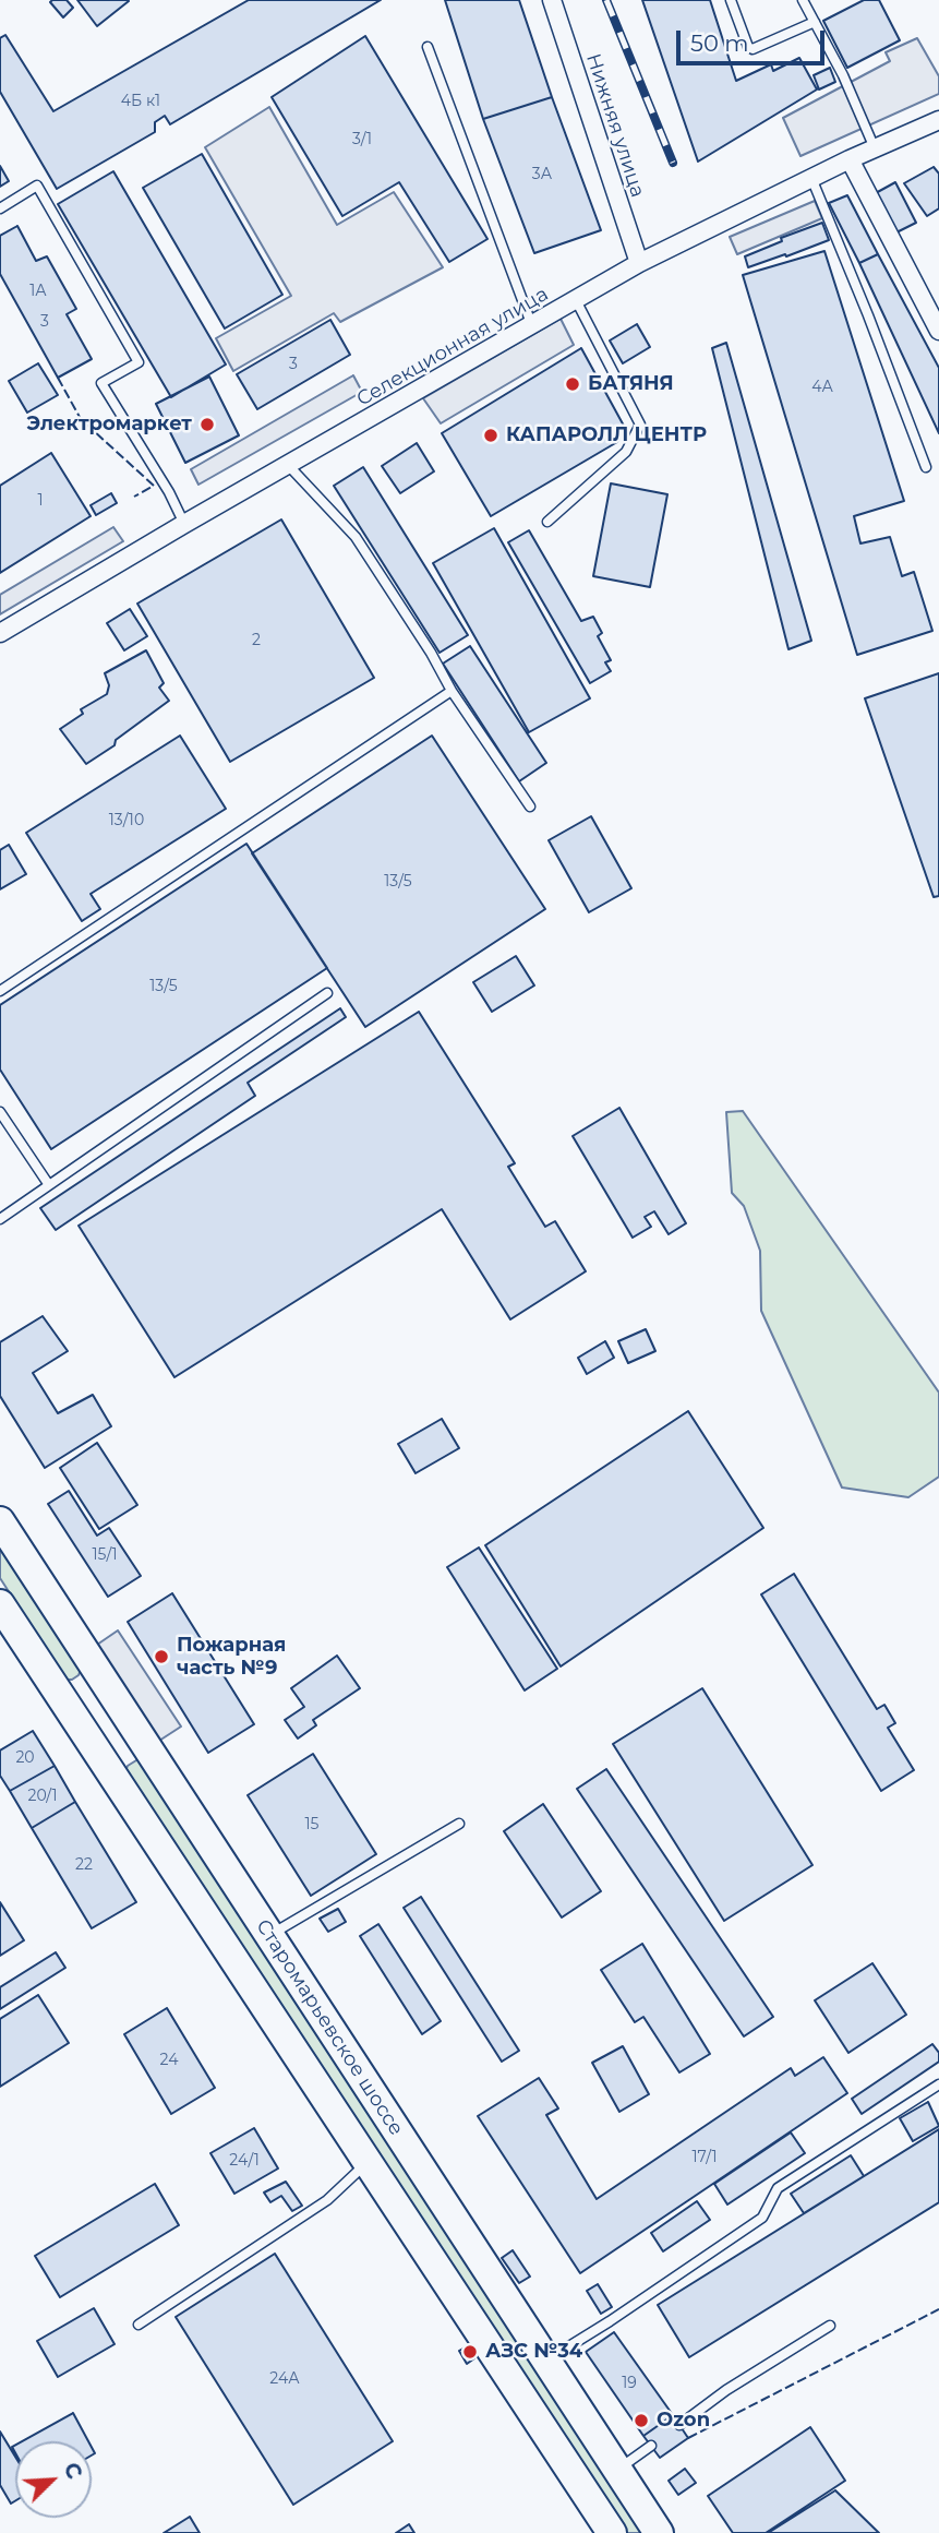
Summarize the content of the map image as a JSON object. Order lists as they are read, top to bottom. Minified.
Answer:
{"streets":{"main road":["Старомарьевское шоссе"],"street":["Нижняя улица","Селекционная улица"]},"crossings":[["Нижняя улица","Селекционная улица"]],"places":["БАТЯНЯ","Электромаркет","КАПАРОЛЛ ЦЕНТР","Пожарная часть №9","АЗС №34","Ozon"],"house_numbers":["4Б к1","3/1","3А","1А","3","3","4А","1","2","13/10","13/5","13/5","15/1","20","20/1","15","22","24","17/1","24/1","24А","19"],"scale_bar":"50 m","north":"top right"}
